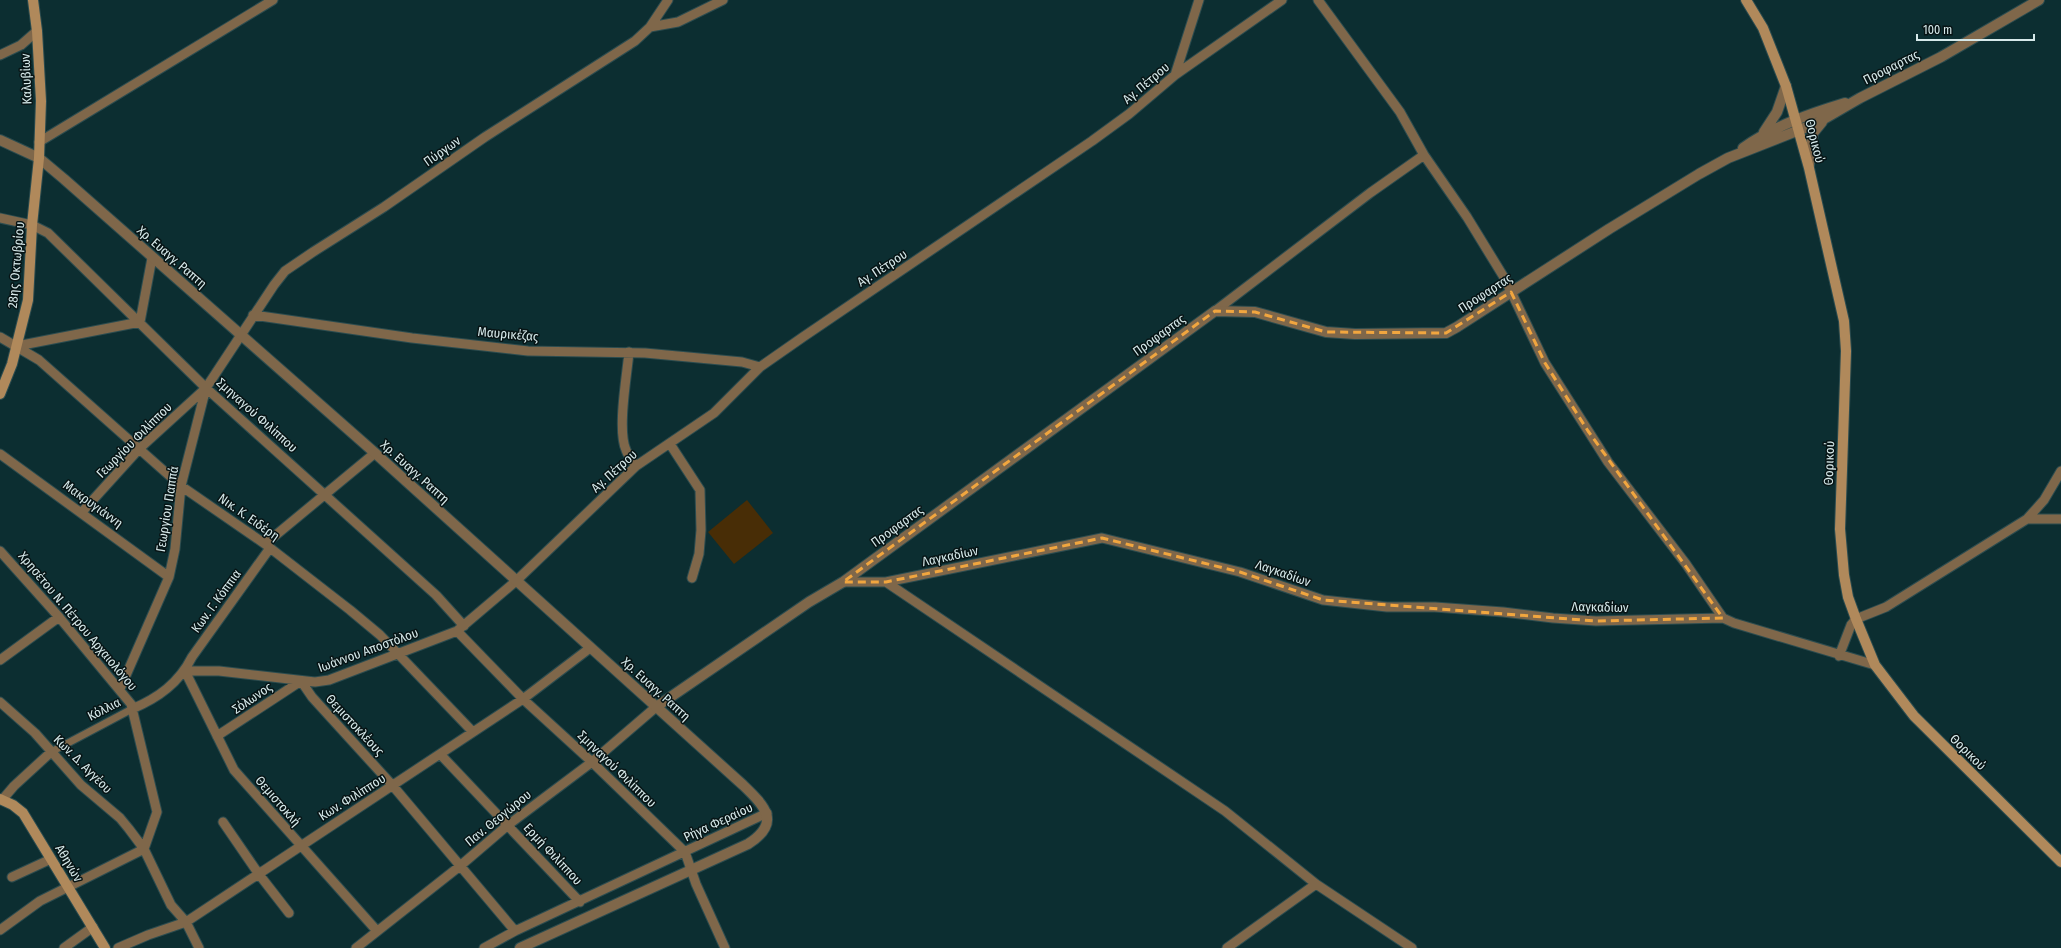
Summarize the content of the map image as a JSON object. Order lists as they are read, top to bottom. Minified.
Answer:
{"streets":{"main road":["Καλυβίων","Θορικού","28ης Οκτωβρίου","Αθηνών"],"street":["Προφαρτας","Αγ. Πέτρου","Πύργων","Χρ. Ευαγγ. Ραπτη","Μαυρικέζας","Σμηναγού Φιλίππου","Γεωργίου Φιλίππου","Μακρυγιάννη","Γεωργίου Παππά","Νικ. Κ. Ειδέρη","Λαγκαδίων","Κων. Γ. Κόππια","Χρησέτου Ν. Πέτρου Αρχαιολόγου","Ιωάννου Αποστόλου","Σόλωνος","Κόλλια","Θεμιστοκλέους","Κων. Δ. Αγγέου","Κων. Φιλίππου","Θεμιστοκλή","Παν. Θεογώρου","Ρήγα Φεραίου","Ερμή Φιλίππου"]},"crossings":[["Προφαρτας","Θορικού"],["Προφαρτας","Χρ. Ευαγγ. Ραπτη"],["Προφαρτας","Λαγκαδίων"],["Προφαρτας","Παν. Θεογώρου"],["Καλυβίων","Χρ. Ευαγγ. Ραπτη"],["Καλυβίων","28ης Οκτωβρίου"],["Αγ. Πέτρου","Χρ. Ευαγγ. Ραπτη"],["Αγ. Πέτρου","Μαυρικέζας"],["Αγ. Πέτρου","Ιωάννου Αποστόλου"],["Πύργων","Χρ. Ευαγγ. Ραπτη"],["Πύργων","Μαυρικέζας"],["Πύργων","Γεωργίου Παππά"],["Χρ. Ευαγγ. Ραπτη","28ης Οκτωβρίου"],["Χρ. Ευαγγ. Ραπτη","Γεωργίου Παππά"],["Χρ. Ευαγγ. Ραπτη","Κων. Γ. Κόππια"],["Χρ. Ευαγγ. Ραπτη","Ιωάννου Αποστόλου"],["Χρ. Ευαγγ. Ραπτη","Κων. Φιλίππου"],["Χρ. Ευαγγ. Ραπτη","Παν. Θεογώρου"],["Χρ. Ευαγγ. Ραπτη","Ρήγα Φεραίου"],["28ης Οκτωβρίου","Σμηναγού Φιλίππου"],["28ης Οκτωβρίου","Νικ. Κ. Ειδέρη"],["Σμηναγού Φιλίππου","Γεωργίου Φιλίππου"],["Σμηναγού Φιλίππου","Γεωργίου Παππά"],["Σμηναγού Φιλίππου","Κων. Γ. Κόππια"],["Σμηναγού Φιλίππου","Ιωάννου Αποστόλου"],["Σμηναγού Φιλίππου","Κων. Φιλίππου"],["Σμηναγού Φιλίππου","Παν. Θεογώρου"],["Σμηναγού Φιλίππου","Ρήγα Φεραίου"],["Γεωργίου Φιλίππου","Μακρυγιάννη"],["Γεωργίου Φιλίππου","Γεωργίου Παππά"],["Γεωργίου Φιλίππου","Νικ. Κ. Ειδέρη"],["Μακρυγιάννη","Γεωργίου Παππά"],["Γεωργίου Παππά","Νικ. Κ. Ειδέρη"],["Γεωργίου Παππά","Χρησέτου Ν. Πέτρου Αρχαιολόγου"],["Νικ. Κ. Ειδέρη","Κων. Γ. Κόππια"],["Νικ. Κ. Ειδέρη","Ιωάννου Αποστόλου"],["Νικ. Κ. Ειδέρη","Κων. Φιλίππου"],["Κων. Γ. Κόππια","Ιωάννου Αποστόλου"],["Κων. Γ. Κόππια","Κόλλια"],["Κων. Γ. Κόππια","Θεμιστοκλή"],["Χρησέτου Ν. Πέτρου Αρχαιολόγου","Κόλλια"],["Χρησέτου Ν. Πέτρου Αρχαιολόγου","Κων. Δ. Αγγέου"],["Ιωάννου Αποστόλου","Σόλωνος"],["Ιωάννου Αποστόλου","Κόλλια"],["Ιωάννου Αποστόλου","Θεμιστοκλέους"],["Ιωάννου Αποστόλου","Θεμιστοκλή"],["Σόλωνος","Θεμιστοκλέους"],["Σόλωνος","Θεμιστοκλή"],["Κόλλια","Κων. Δ. Αγγέου"],["Κόλλια","Θεμιστοκλή"],["Θεμιστοκλέους","Κων. Φιλίππου"],["Θεμιστοκλέους","Παν. Θεογώρου"],["Θεμιστοκλέους","Ρήγα Φεραίου"],["Κων. Δ. Αγγέου","Κων. Φιλίππου"],["Κων. Φιλίππου","Θεμιστοκλή"],["Κων. Φιλίππου","Ερμή Φιλίππου"],["Θεμιστοκλή","Παν. Θεογώρου"],["Παν. Θεογώρου","Ερμή Φιλίππου"],["Ρήγα Φεραίου","Ερμή Φιλίππου"]],"scale_bar":"100 m"}
